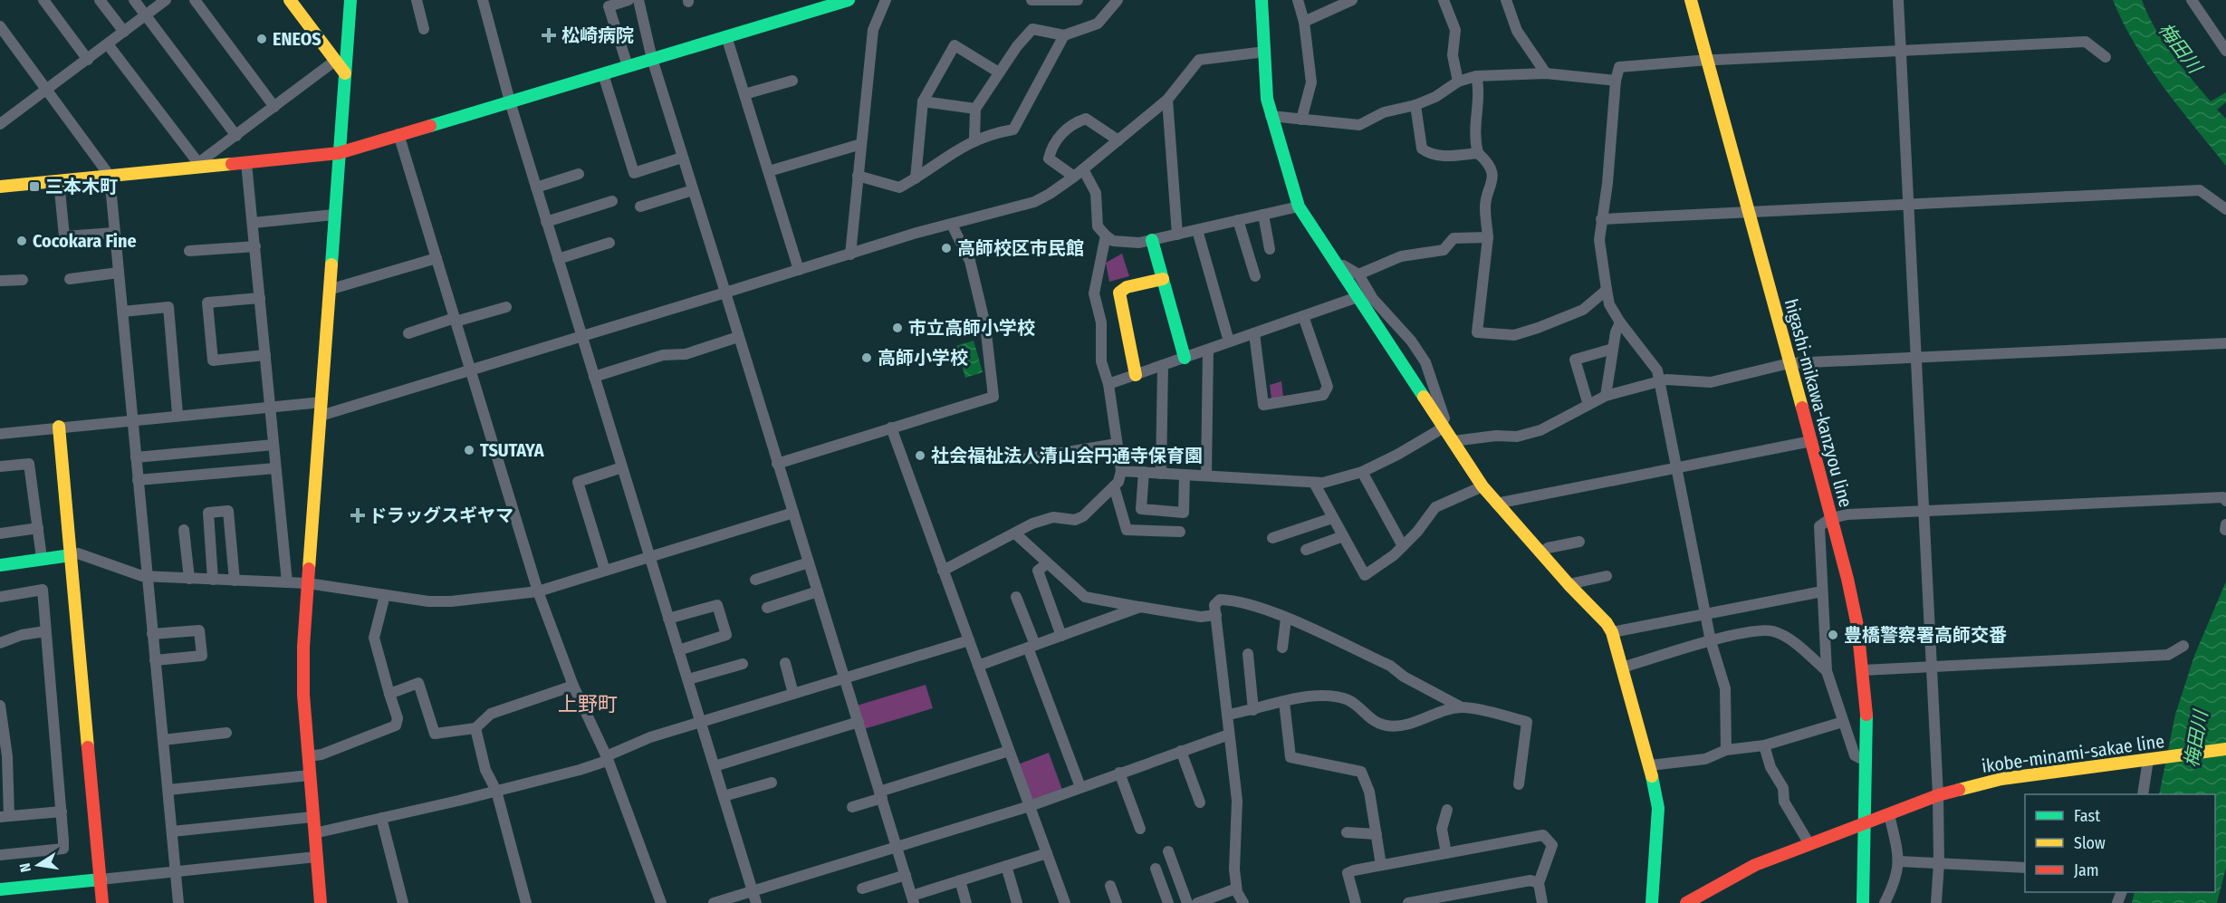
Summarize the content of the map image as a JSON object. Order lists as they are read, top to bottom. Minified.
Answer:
{"streets":{"street":["higashi-mikawa-kanzyou line","ikobe-minami-sakae line"]},"crossings":[["higashi-mikawa-kanzyou line","ikobe-minami-sakae line"]],"districts":["上野町"],"water":["梅田川"],"places":{"health":["松崎病院","ドラッグスギヤマ"],"other":["ENEOS","Cocokara Fine","高師校区市民館","市立高師小学校","高師小学校","TSUTAYA","社会福祉法人清山会円通寺保育園","豊橋警察署高師交番"],"transit":["三本木町"]},"legend":["Fast","Slow","Jam"],"north":"left"}
